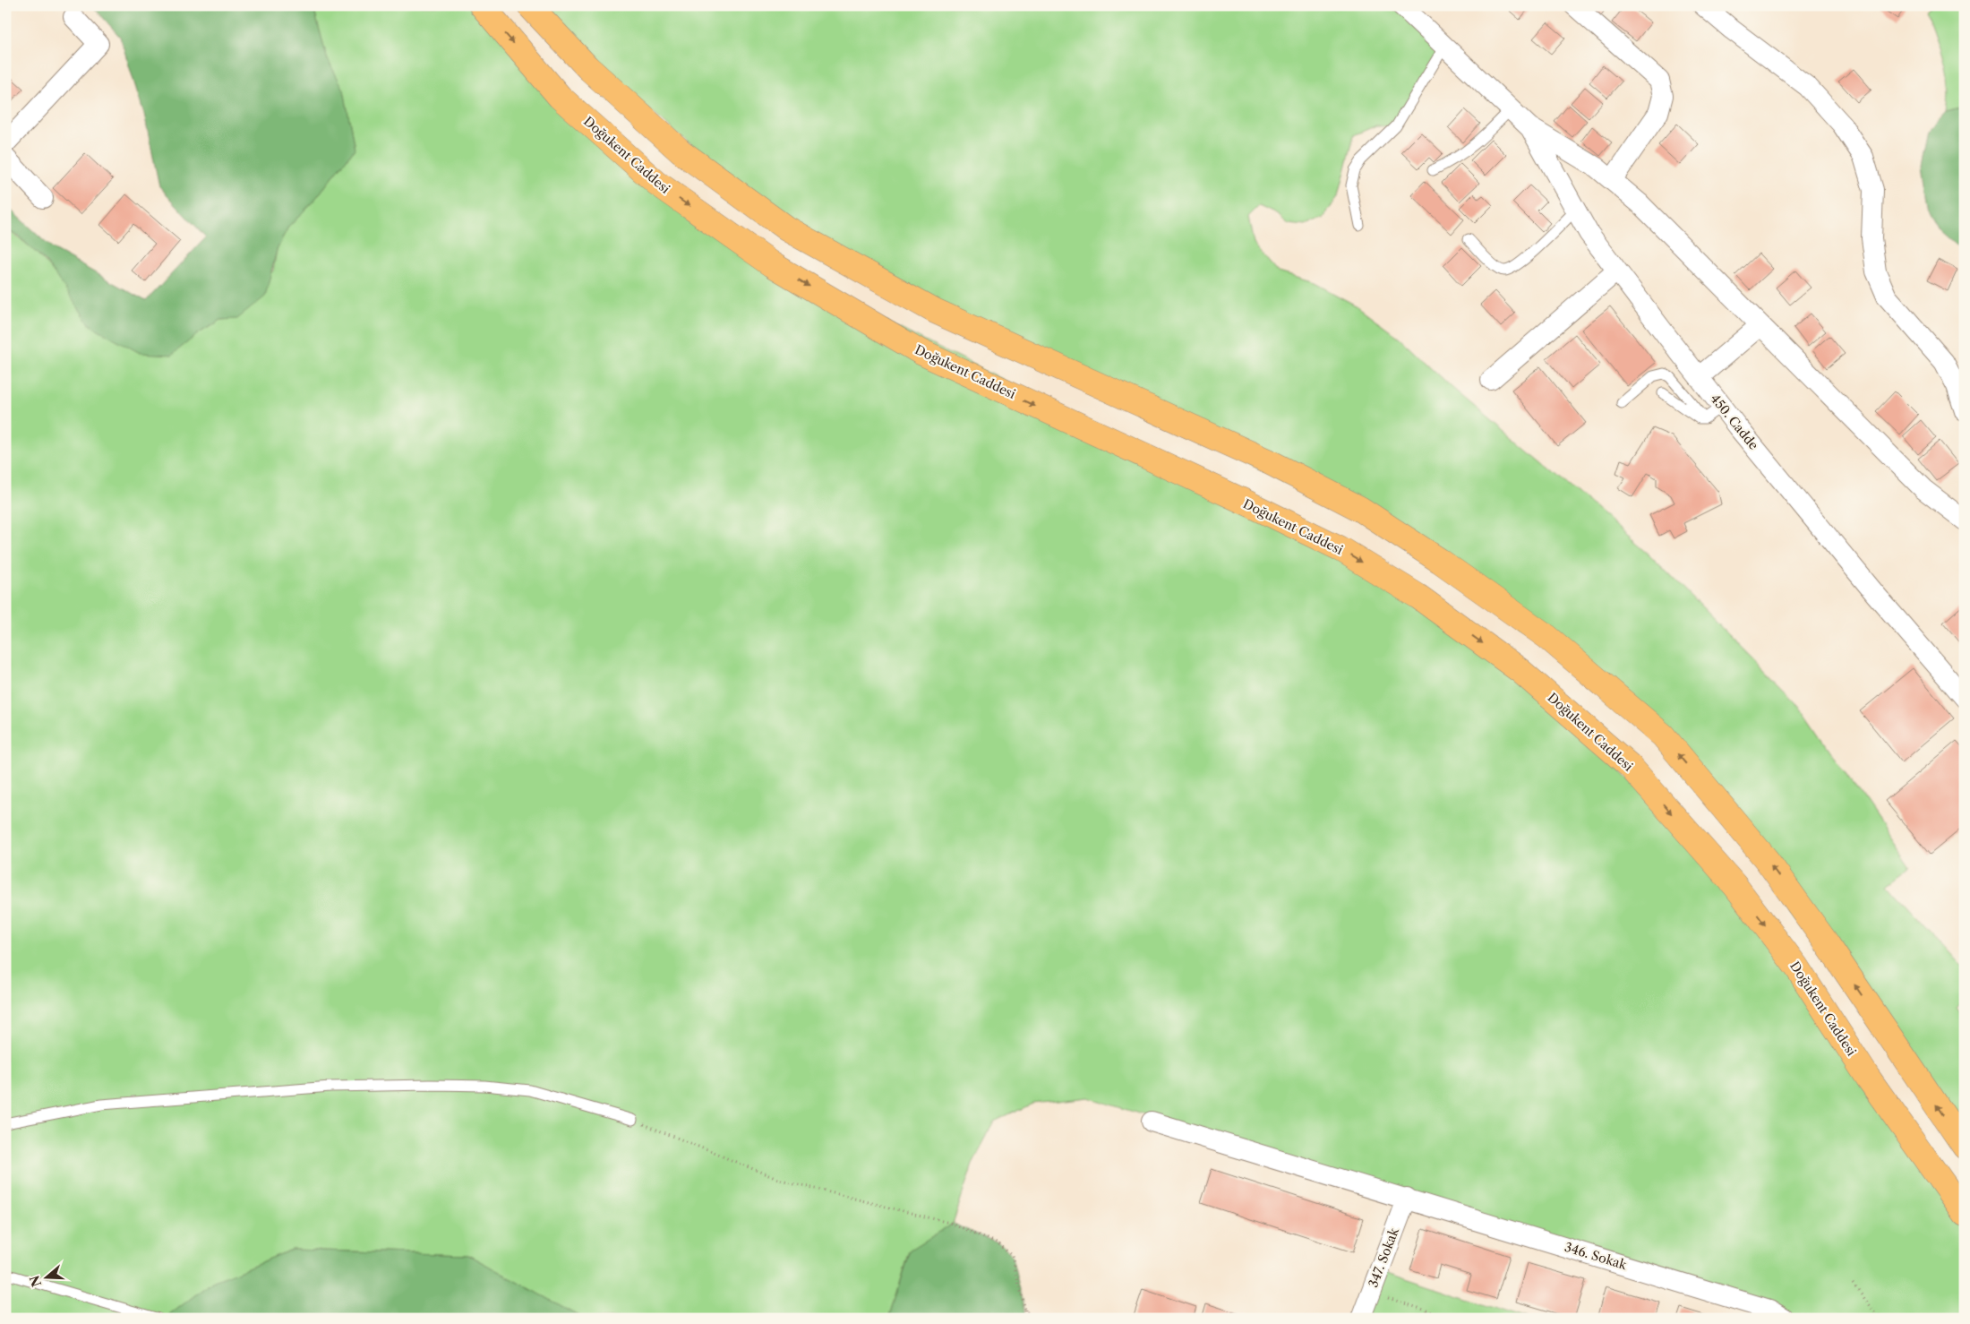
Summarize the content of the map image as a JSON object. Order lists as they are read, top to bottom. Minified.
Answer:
{"streets":{"main road":["Doğukent Caddesi"],"street":["450. Cadde","346. Sokak","347. Sokak"]},"crossings":[["346. Sokak","347. Sokak"]],"north":"left"}
